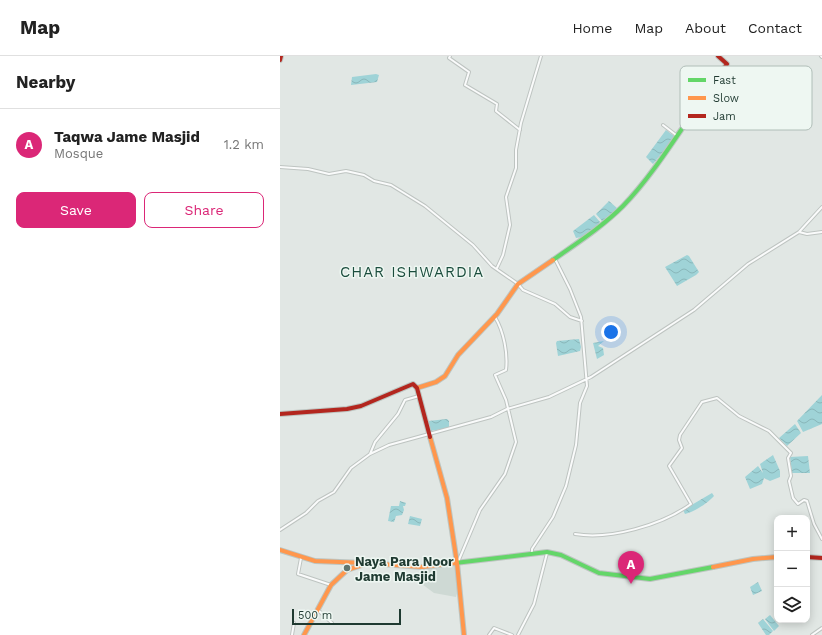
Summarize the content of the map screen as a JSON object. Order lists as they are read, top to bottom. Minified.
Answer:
{"districts":["CHAR ISHWARDIA"],"places":["Naya Para Noor Jame Masjid"],"legend":["Fast","Slow","Jam"],"scale_bar":"500 m","page":{"header":"Map","nav":["Home","Map","About","Contact"],"heading":"Nearby","list":[{"mark":"A","name":"Taqwa Jame Masjid","note":"Mosque","value":"1.2 km"}],"buttons":["Save","Share"],"map_buttons":["+","−"],"pins":"A","scale":"500 m"}}
